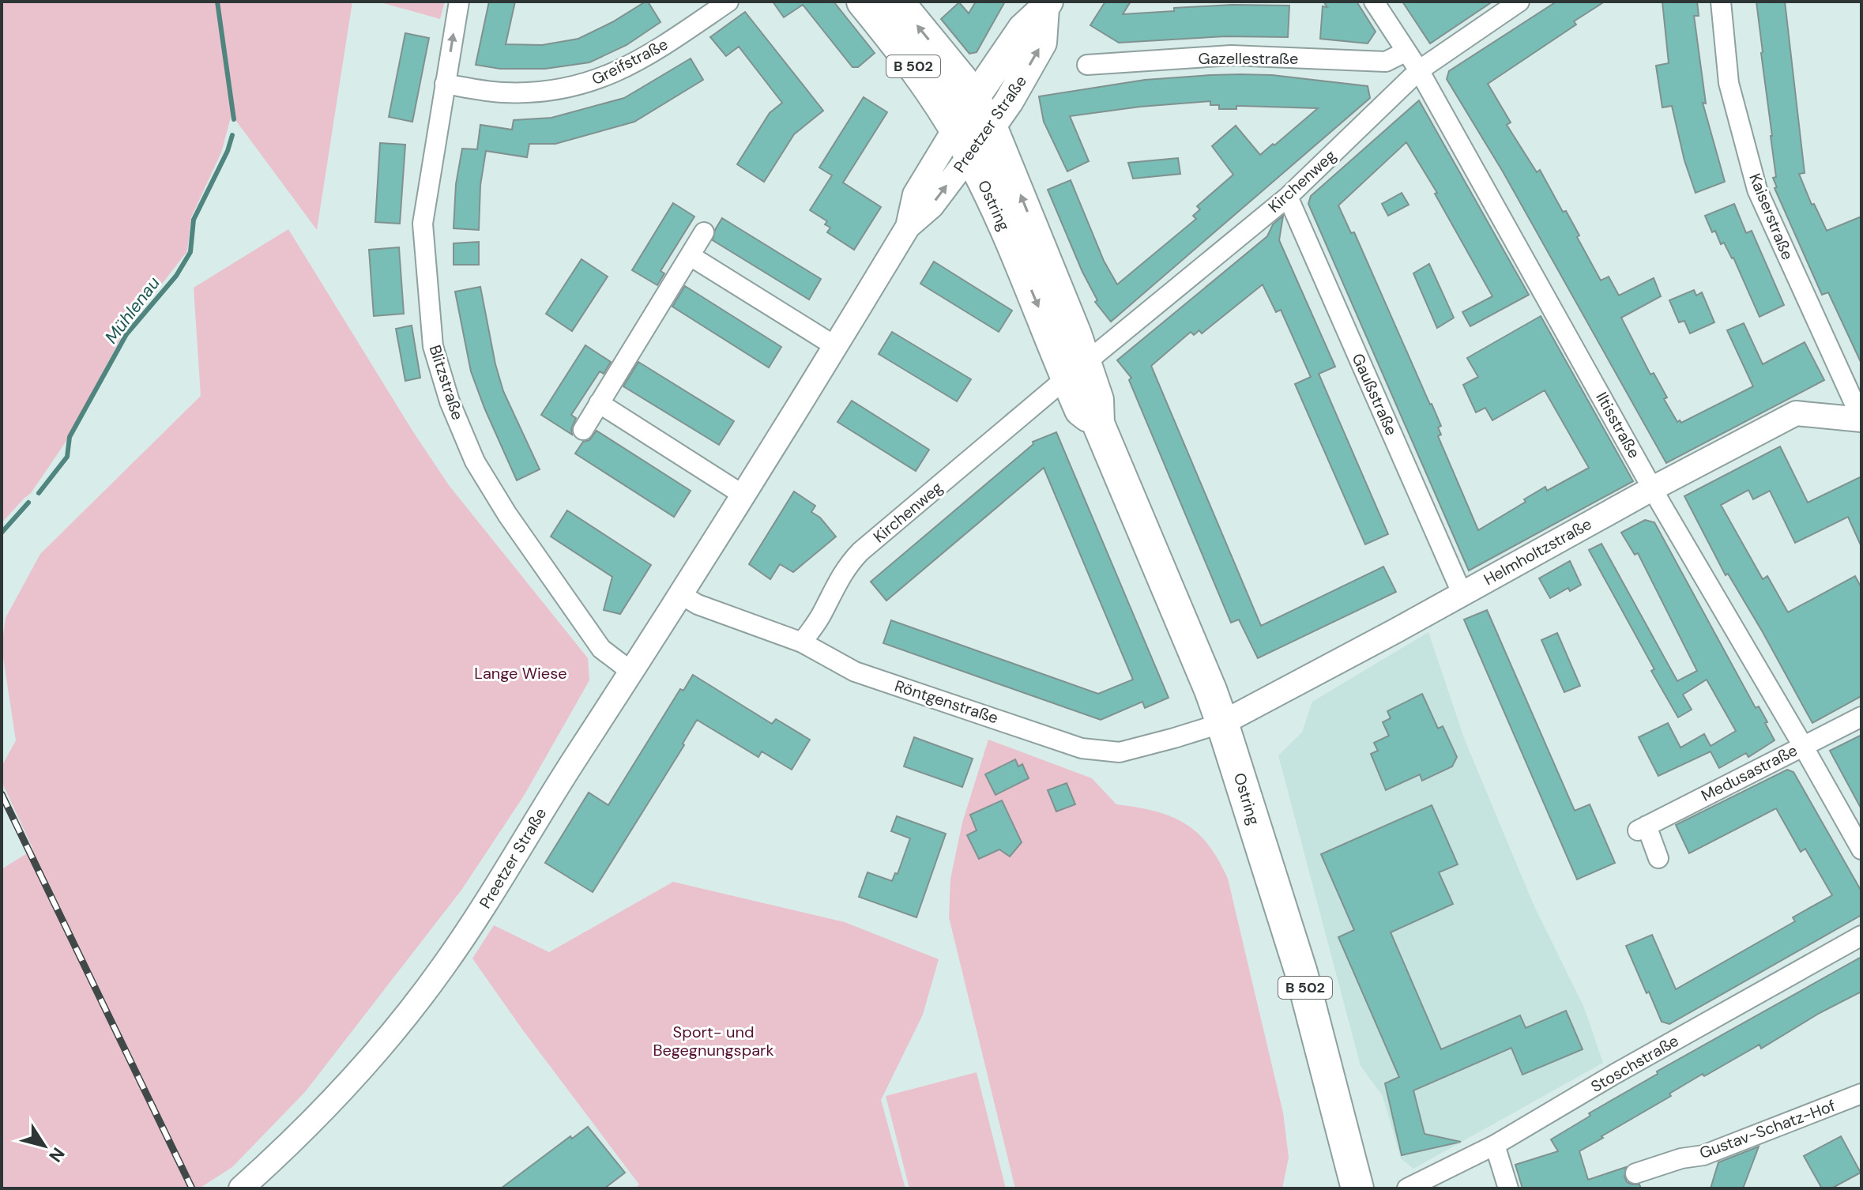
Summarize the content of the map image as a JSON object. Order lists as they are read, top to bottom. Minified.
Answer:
{"streets":{"main road":["B 502","Preetzer Straße","Ostring"],"street":["Gazellestraße","Greifstraße","Kirchenweg","Kaiserstraße","Blitzstraße","Gaußstraße","Iltisstraße","Helmholtzstraße","Röntgenstraße","Medusastraße","Stoschstraße","Gustav-Schatz-Hof"]},"crossings":[["Gazellestraße","Iltisstraße"],["Greifstraße","Blitzstraße"],["Preetzer Straße","Ostring"],["Preetzer Straße","Blitzstraße"],["Preetzer Straße","Röntgenstraße"],["Kirchenweg","Ostring"],["Kirchenweg","Gaußstraße"],["Kirchenweg","Iltisstraße"],["Kirchenweg","Röntgenstraße"],["Ostring","Helmholtzstraße"],["Ostring","Röntgenstraße"],["Kaiserstraße","Helmholtzstraße"],["Gaußstraße","Helmholtzstraße"],["Iltisstraße","Helmholtzstraße"],["Iltisstraße","Medusastraße"],["Helmholtzstraße","Röntgenstraße"]],"water":["Mühlenau"],"parks":["Lange Wiese","Sport- und Begegnungspark"],"north":"bottom right"}
